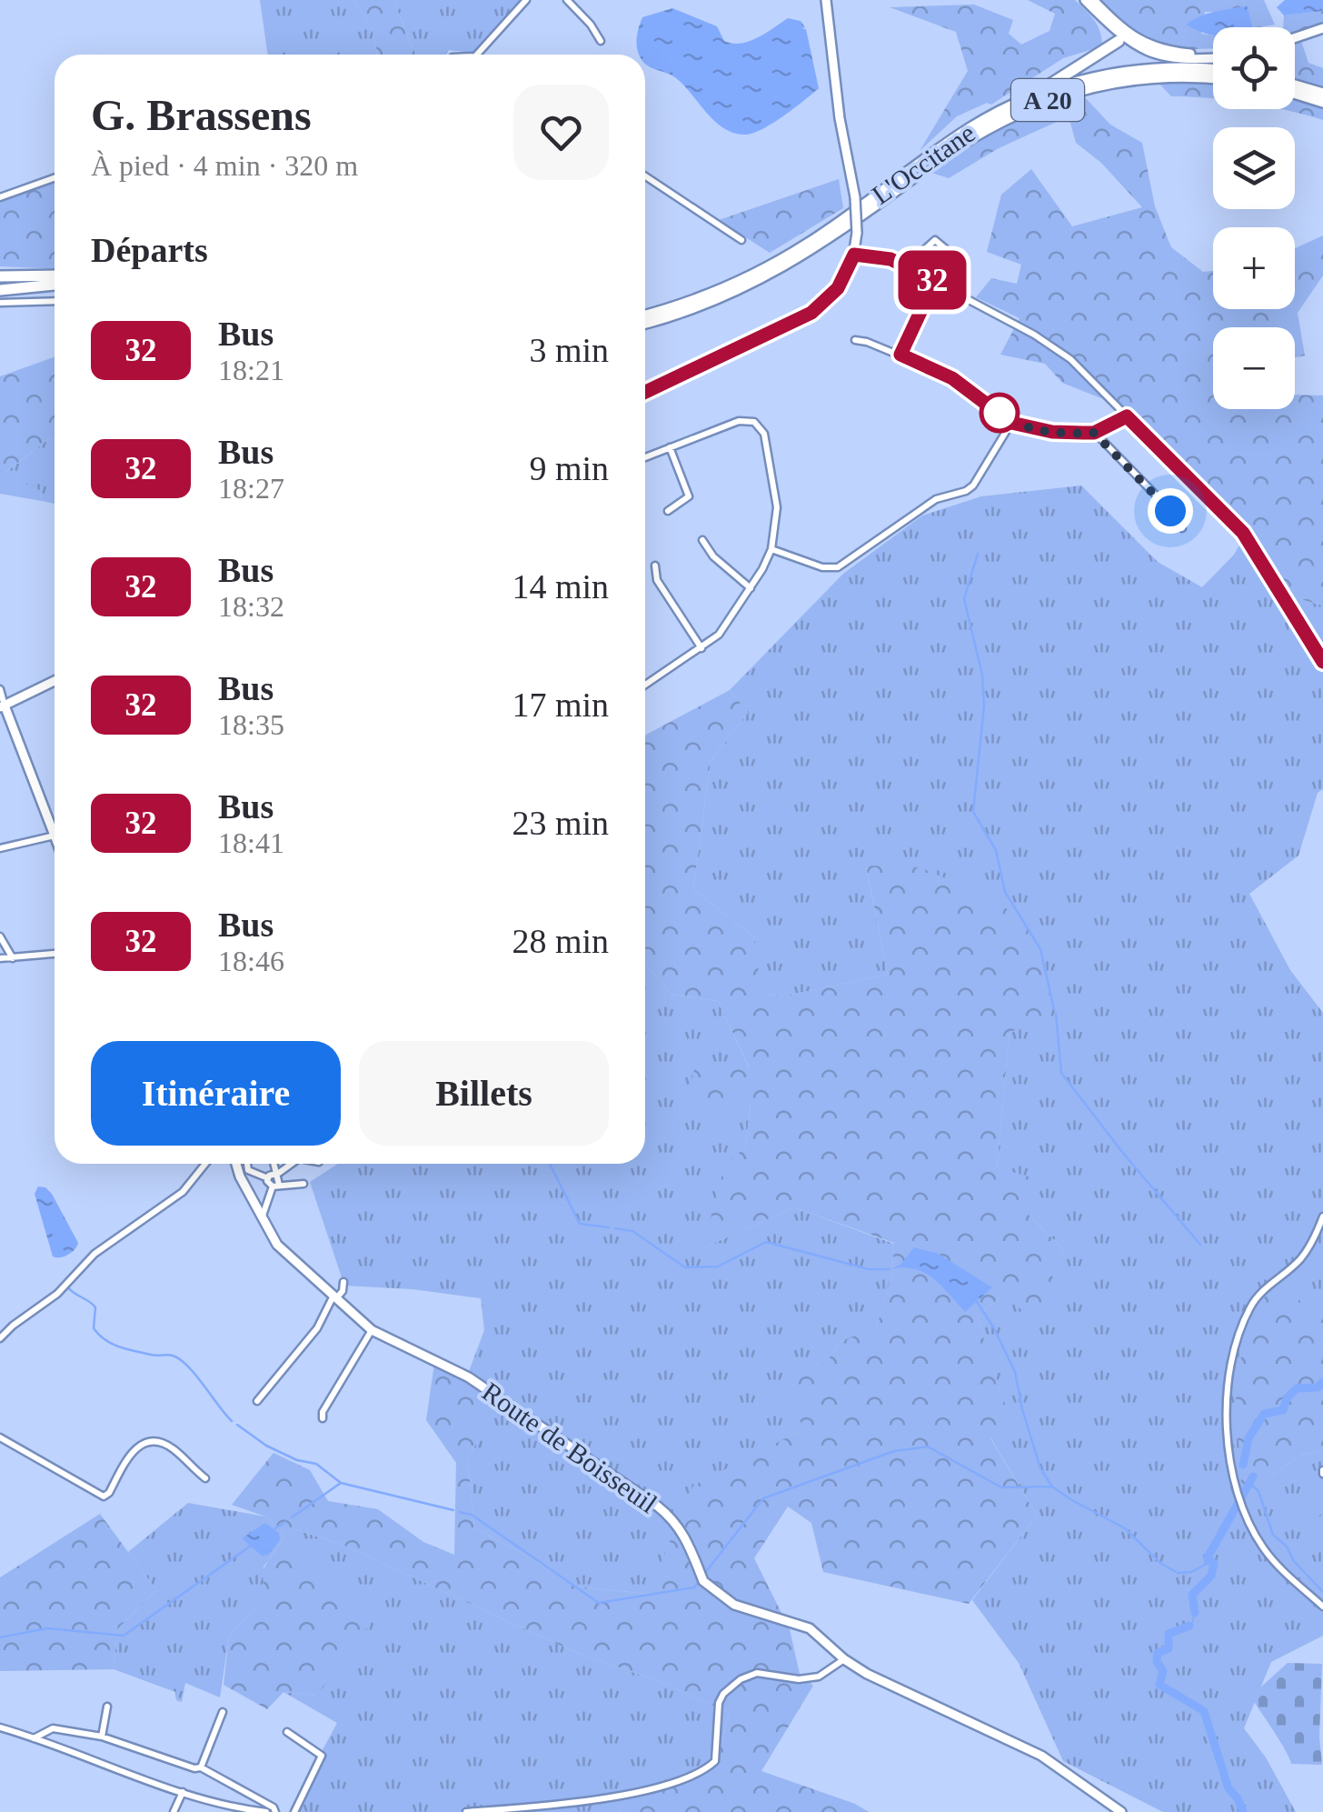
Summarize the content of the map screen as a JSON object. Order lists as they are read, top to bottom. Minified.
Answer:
{"streets":{"highway":["A 20","L'Occitane"],"main road":["Route de Boisseuil"]},"lines":["bus line 32"],"page":{"on_map":"32","map_buttons":["+","−"],"heading":[["G. Brassens","À pied · 4 min · 320 m"],"Départs"],"list":[{"mark":"32","name":"Bus","note":"18:21","value":"3 min"},{"mark":"32","name":"Bus","note":"18:27","value":"9 min"},{"mark":"32","name":"Bus","note":"18:32","value":"14 min"},{"mark":"32","name":"Bus","note":"18:35","value":"17 min"},{"mark":"32","name":"Bus","note":"18:41","value":"23 min"},{"mark":"32","name":"Bus","note":"18:46","value":"28 min"}],"buttons":["Itinéraire","Billets"]}}
